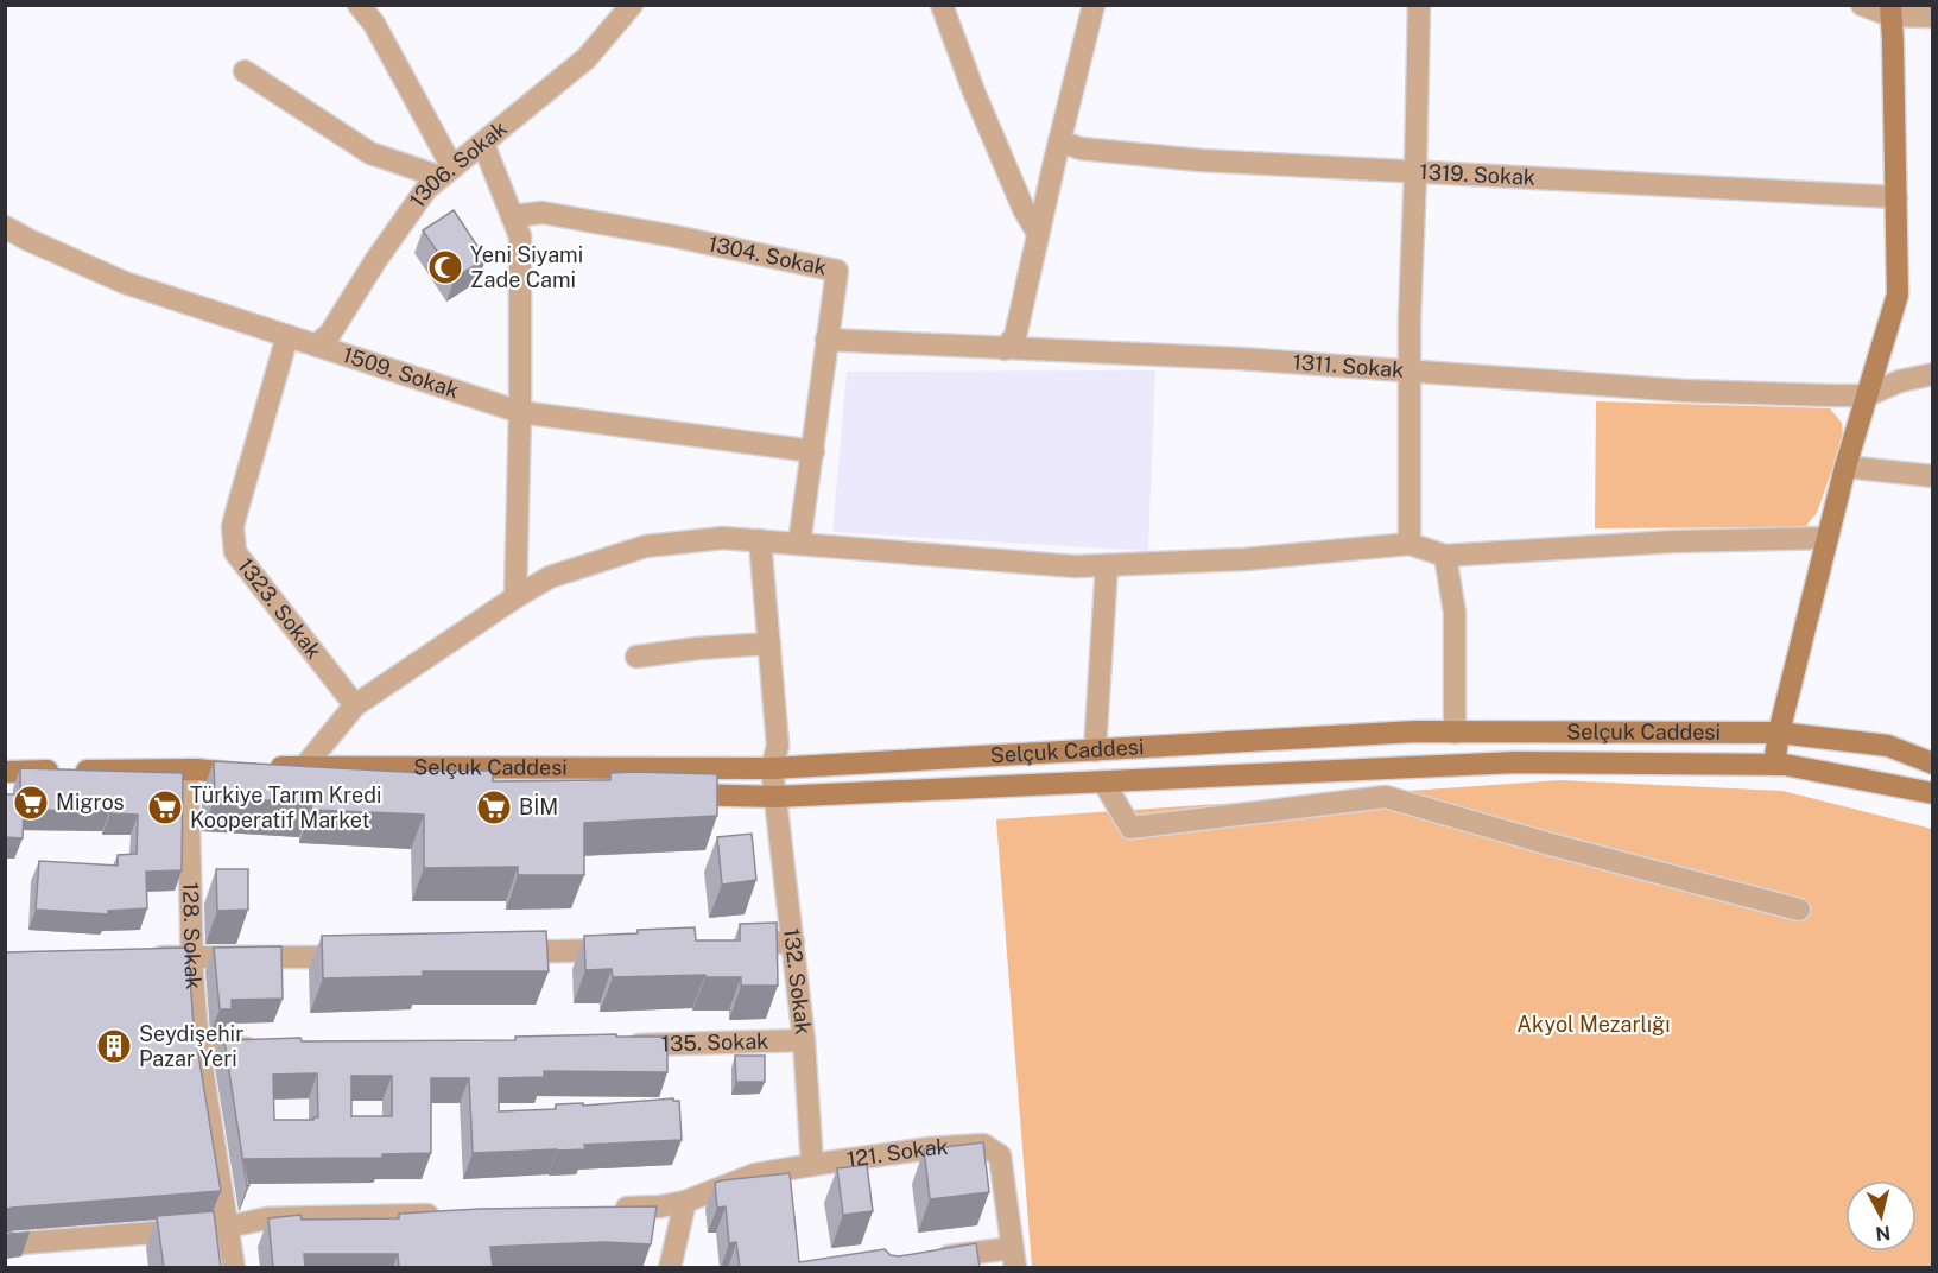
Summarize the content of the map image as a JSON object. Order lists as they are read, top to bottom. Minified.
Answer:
{"streets":{"main road":["Selçuk Caddesi"],"street":["1306. Sokak","1319. Sokak","1304. Sokak","1311. Sokak","1509. Sokak","1323. Sokak","128. Sokak","132. Sokak","135. Sokak","121. Sokak"]},"crossings":[["1306. Sokak","1509. Sokak"],["1304. Sokak","1311. Sokak"],["1304. Sokak","1509. Sokak"],["1509. Sokak","1323. Sokak"],["Selçuk Caddesi","128. Sokak"],["Selçuk Caddesi","132. Sokak"],["132. Sokak","135. Sokak"],["132. Sokak","121. Sokak"]],"parks":["Akyol Mezarlığı"],"places":{"mosque":["Yeni Siyami Zade Cami"],"supermarket":["Migros","Türkiye Tarım Kredi Kooperatif Market","BİM"],"building":["Seydişehir Pazar Yeri"]},"north":"bottom"}
